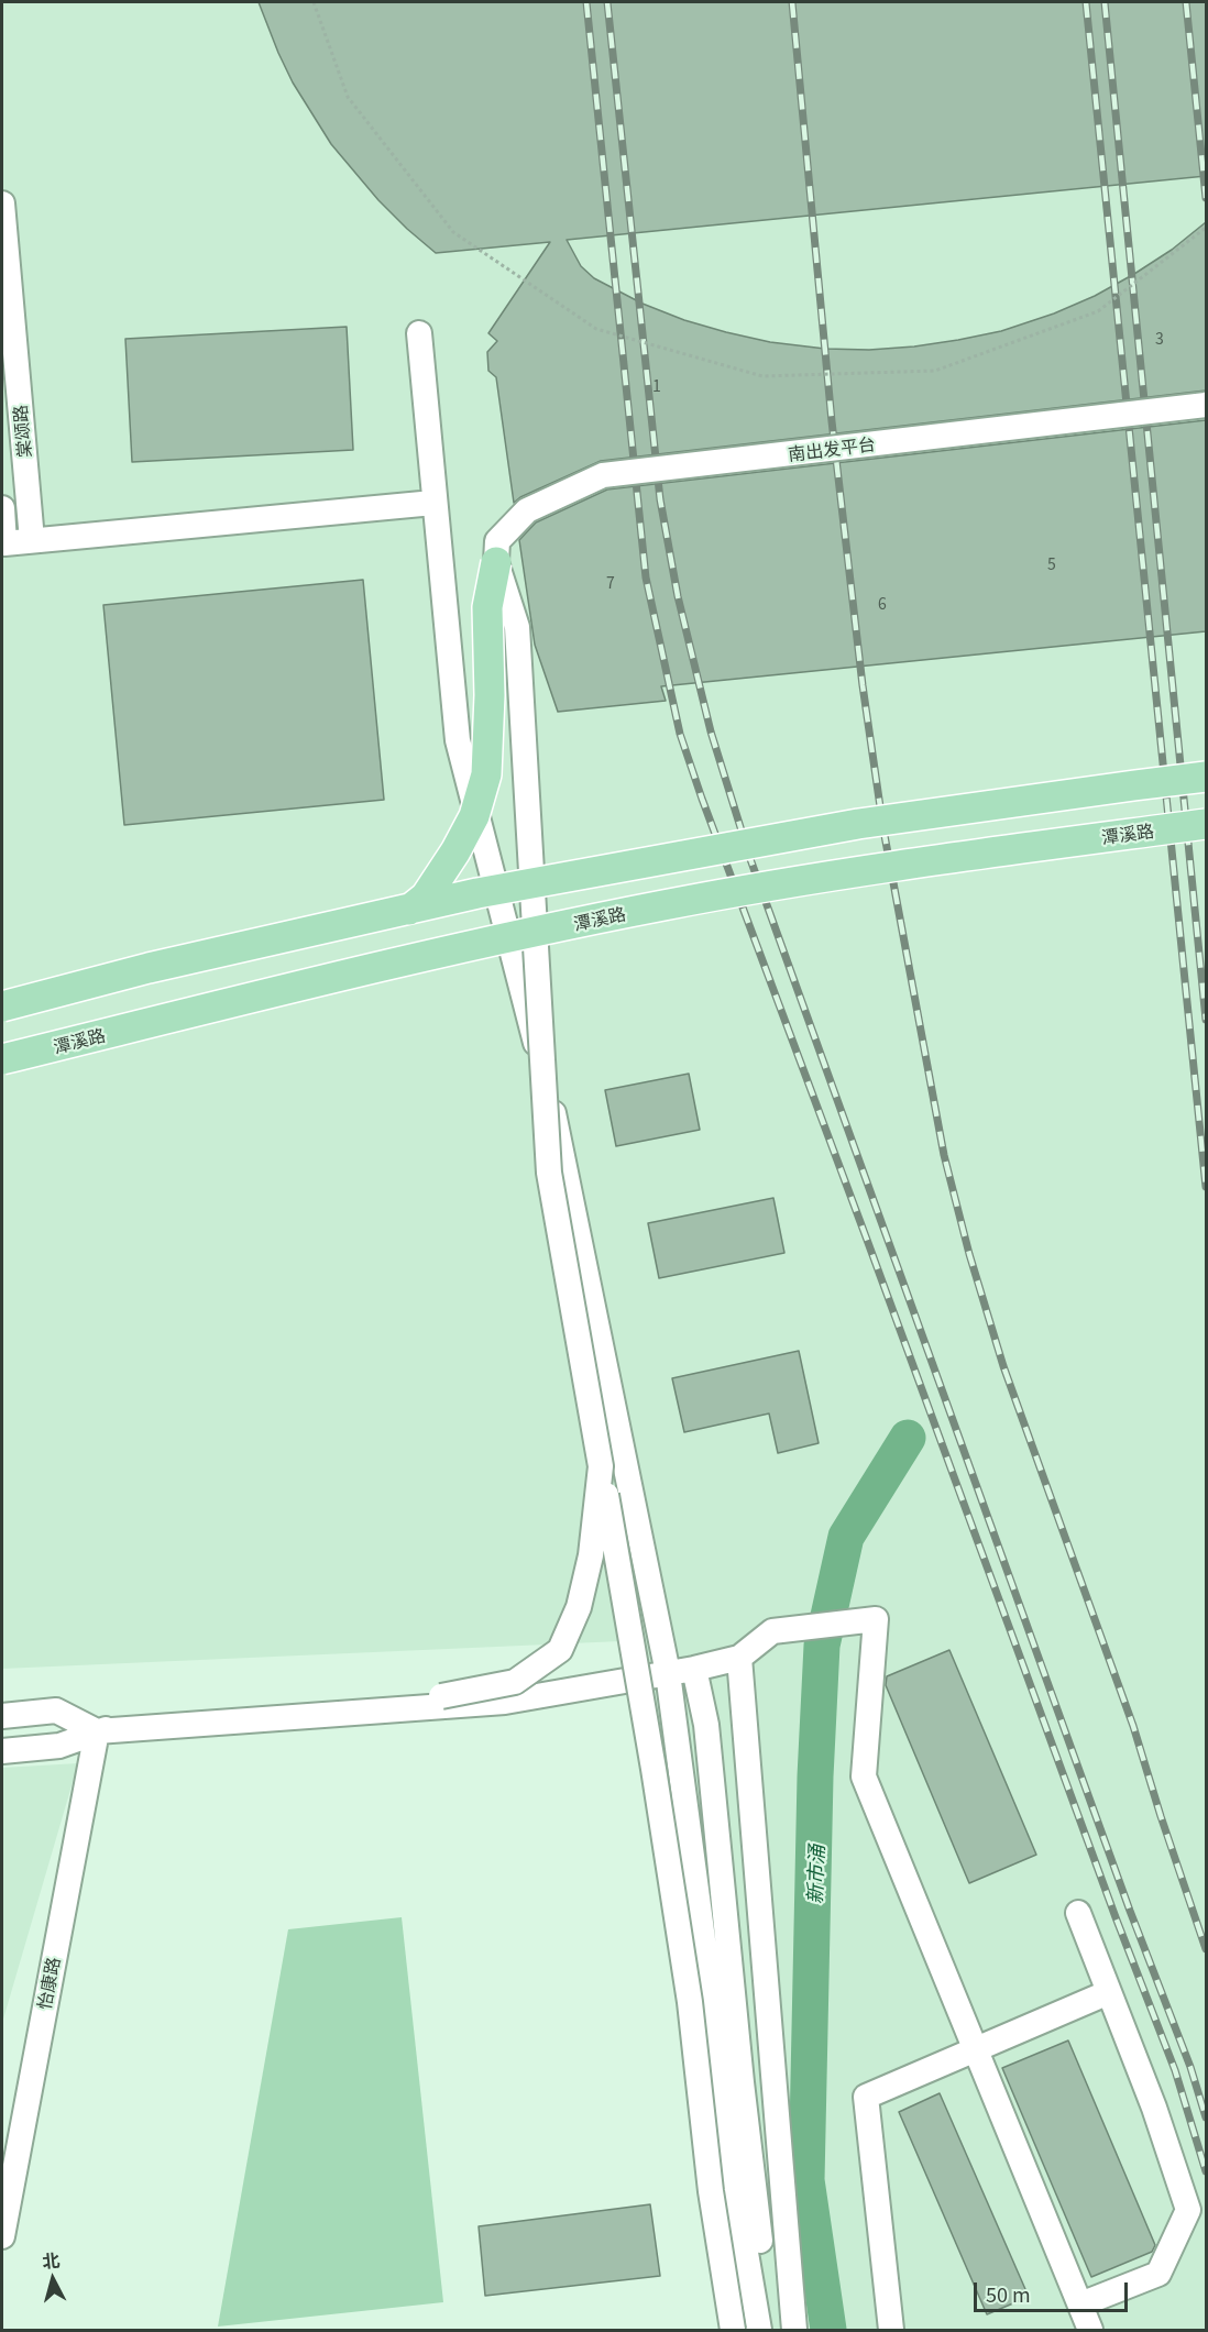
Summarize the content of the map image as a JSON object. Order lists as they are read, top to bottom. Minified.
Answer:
{"streets":{"main road":["潭溪路"],"street":["棠颂路","南出发平台","怡康路"]},"water":["新市涌"],"house_numbers":["3","1","5","7","6"],"scale_bar":"50 m","north":"top"}
